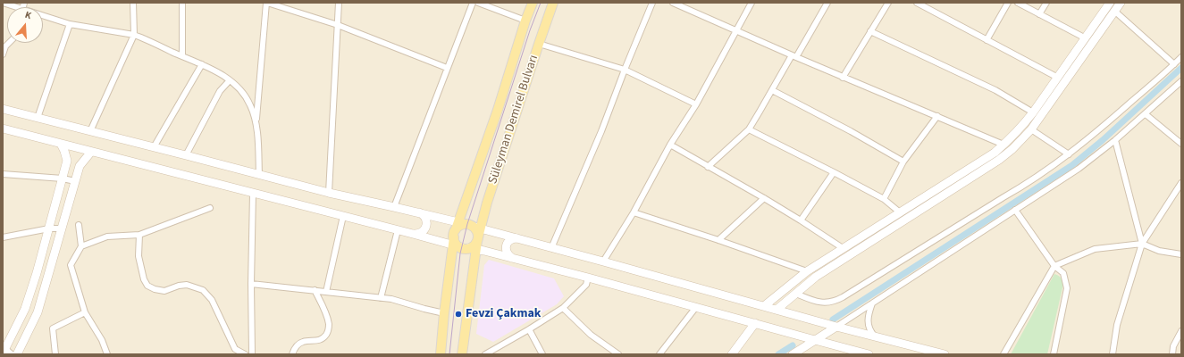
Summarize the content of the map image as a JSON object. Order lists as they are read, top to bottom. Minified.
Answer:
{"streets":{"main road":["Süleyman Demirel Bulvarı"]},"places":["Fevzi Çakmak"],"north":"top"}
